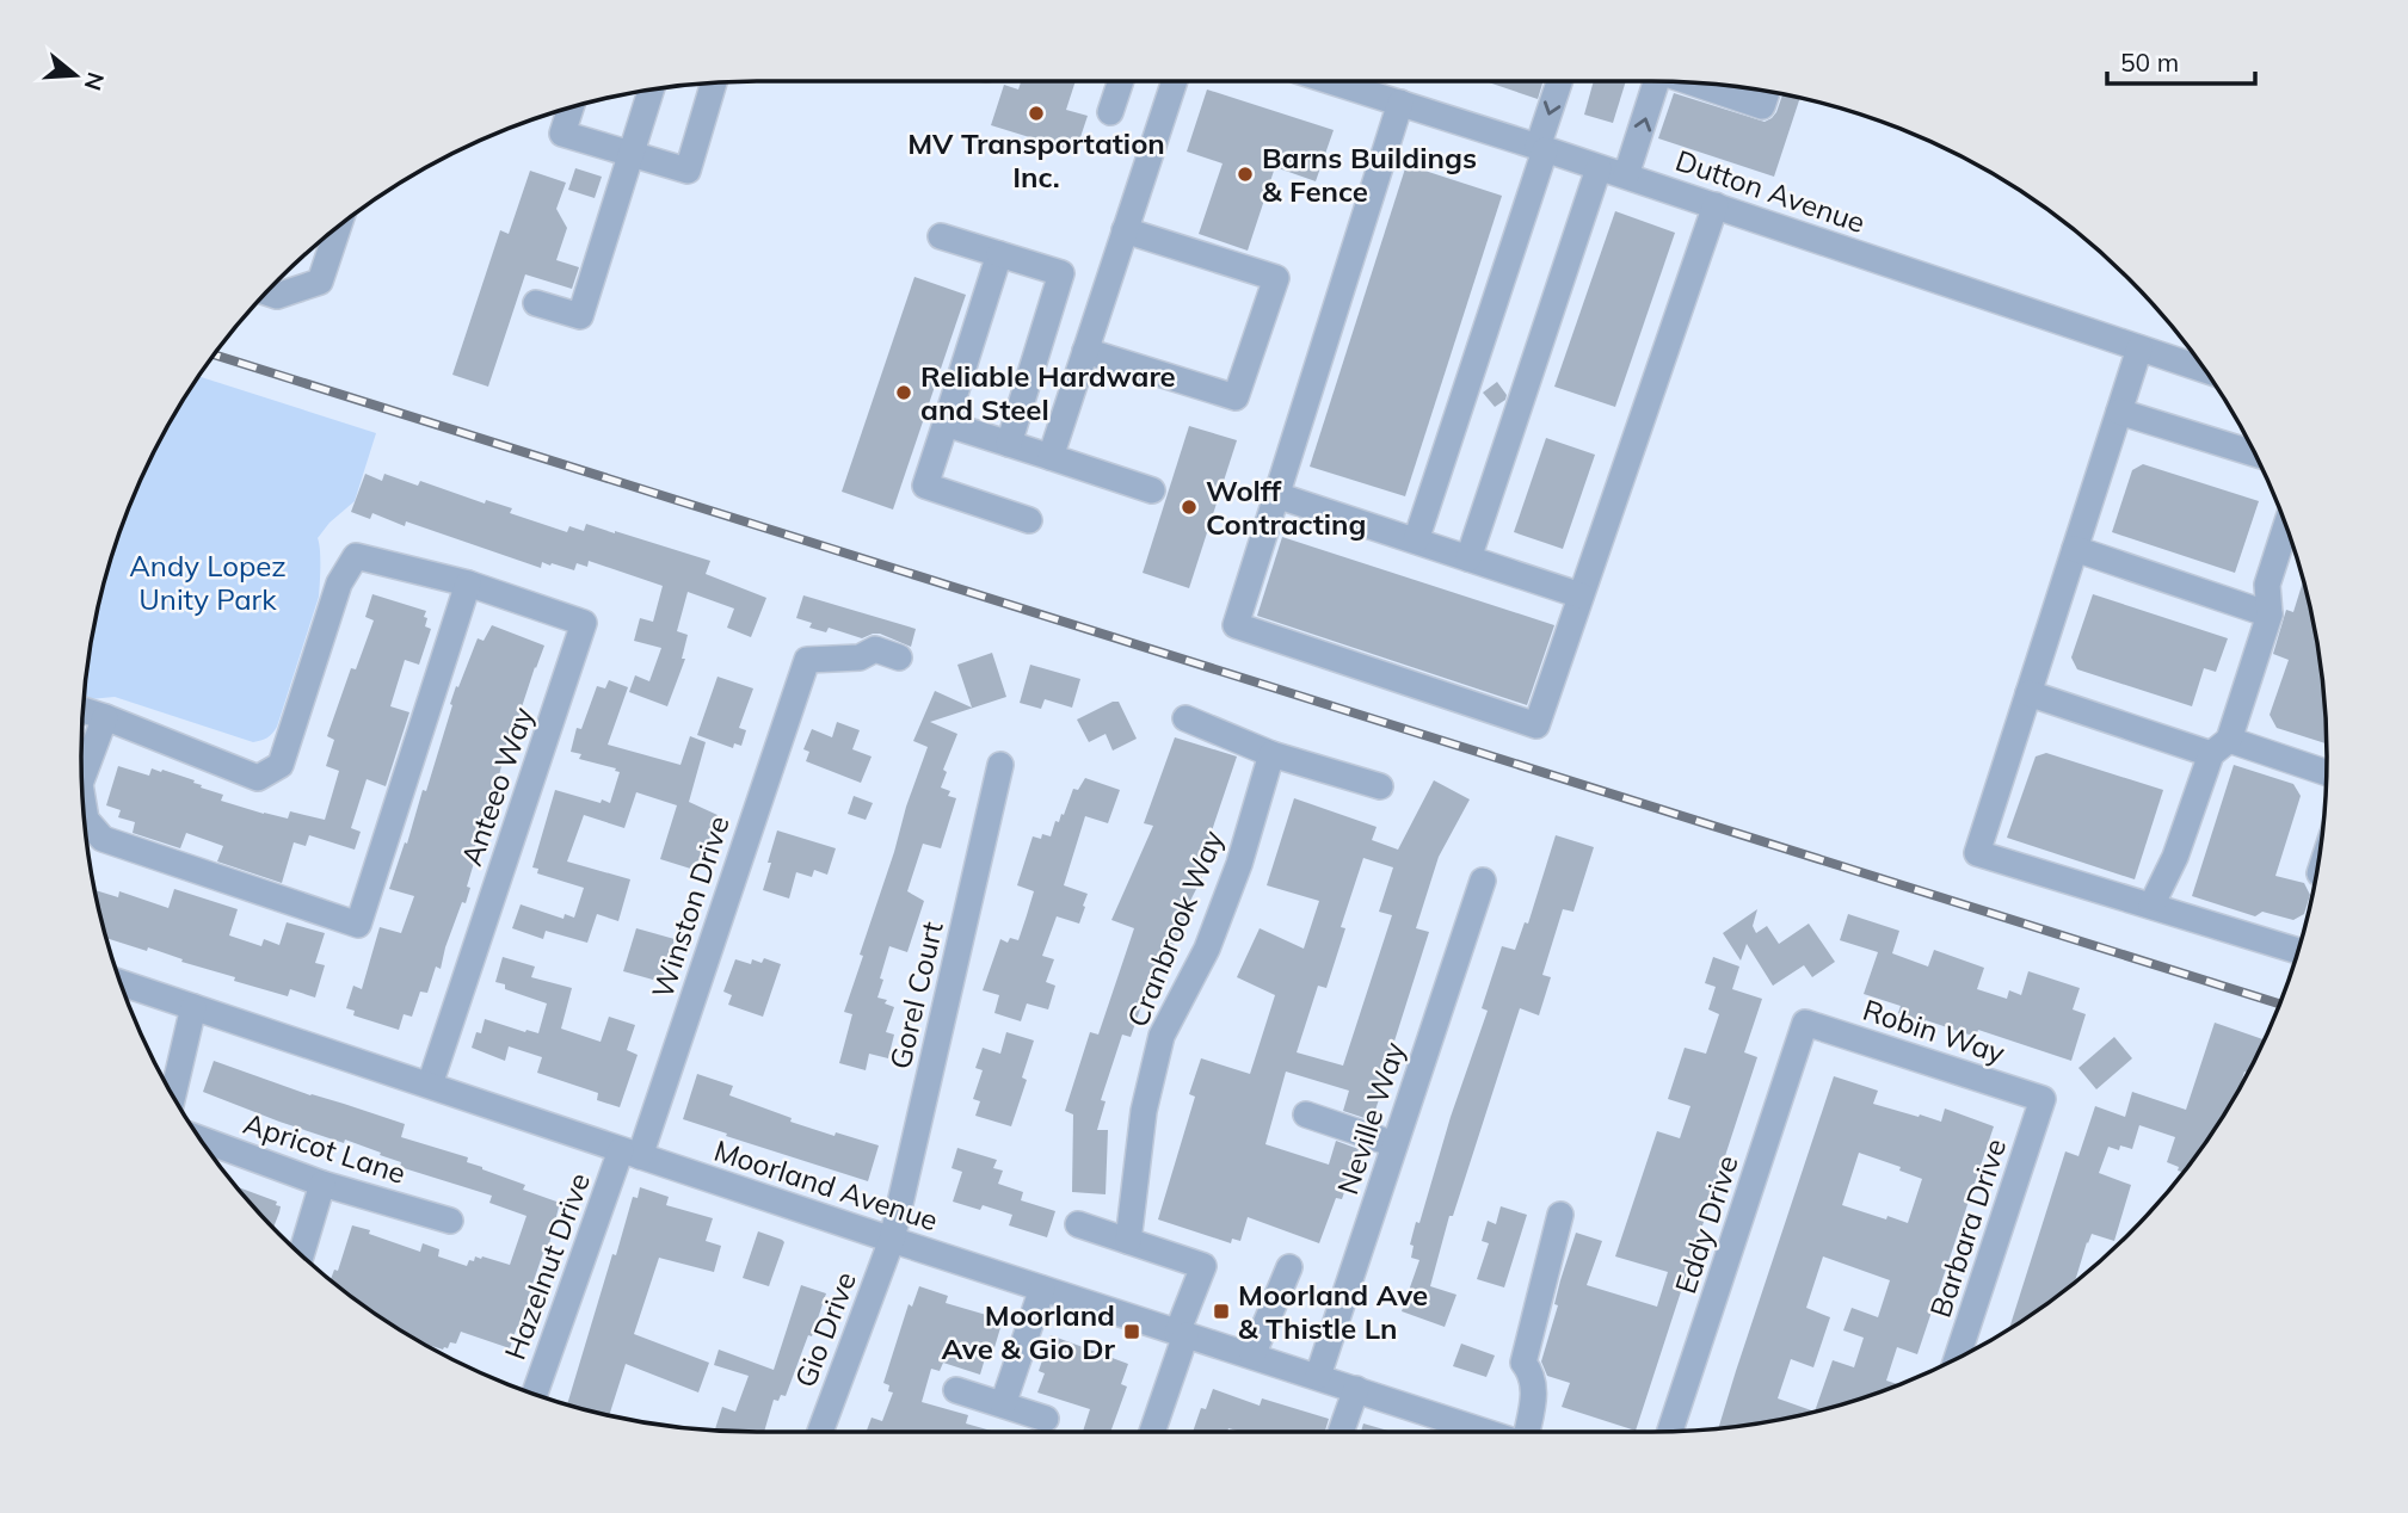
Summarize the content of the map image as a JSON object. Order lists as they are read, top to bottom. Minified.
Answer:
{"streets":{"street":["Dutton Avenue","Anteeo Way","Winston Drive","Cranbrook Way","Gorel Court","Robin Way","Neville Way","Apricot Lane","Moorland Avenue","Eddy Drive","Barbara Drive","Hazelnut Drive","Gio Drive"]},"crossings":[["Anteeo Way","Moorland Avenue"],["Winston Drive","Moorland Avenue"],["Winston Drive","Hazelnut Drive"],["Gorel Court","Moorland Avenue"],["Gorel Court","Gio Drive"],["Robin Way","Eddy Drive"],["Robin Way","Barbara Drive"],["Neville Way","Moorland Avenue"],["Moorland Avenue","Hazelnut Drive"],["Moorland Avenue","Gio Drive"]],"parks":["Andy Lopez Unity Park"],"places":{"other":["MV Transportation Inc.","Barns Buildings & Fence","Reliable Hardware and Steel","Wolff Contracting"],"transit":["Moorland Ave & Thistle Ln","Moorland Ave & Gio Dr"]},"scale_bar":"50 m","north":"right"}
